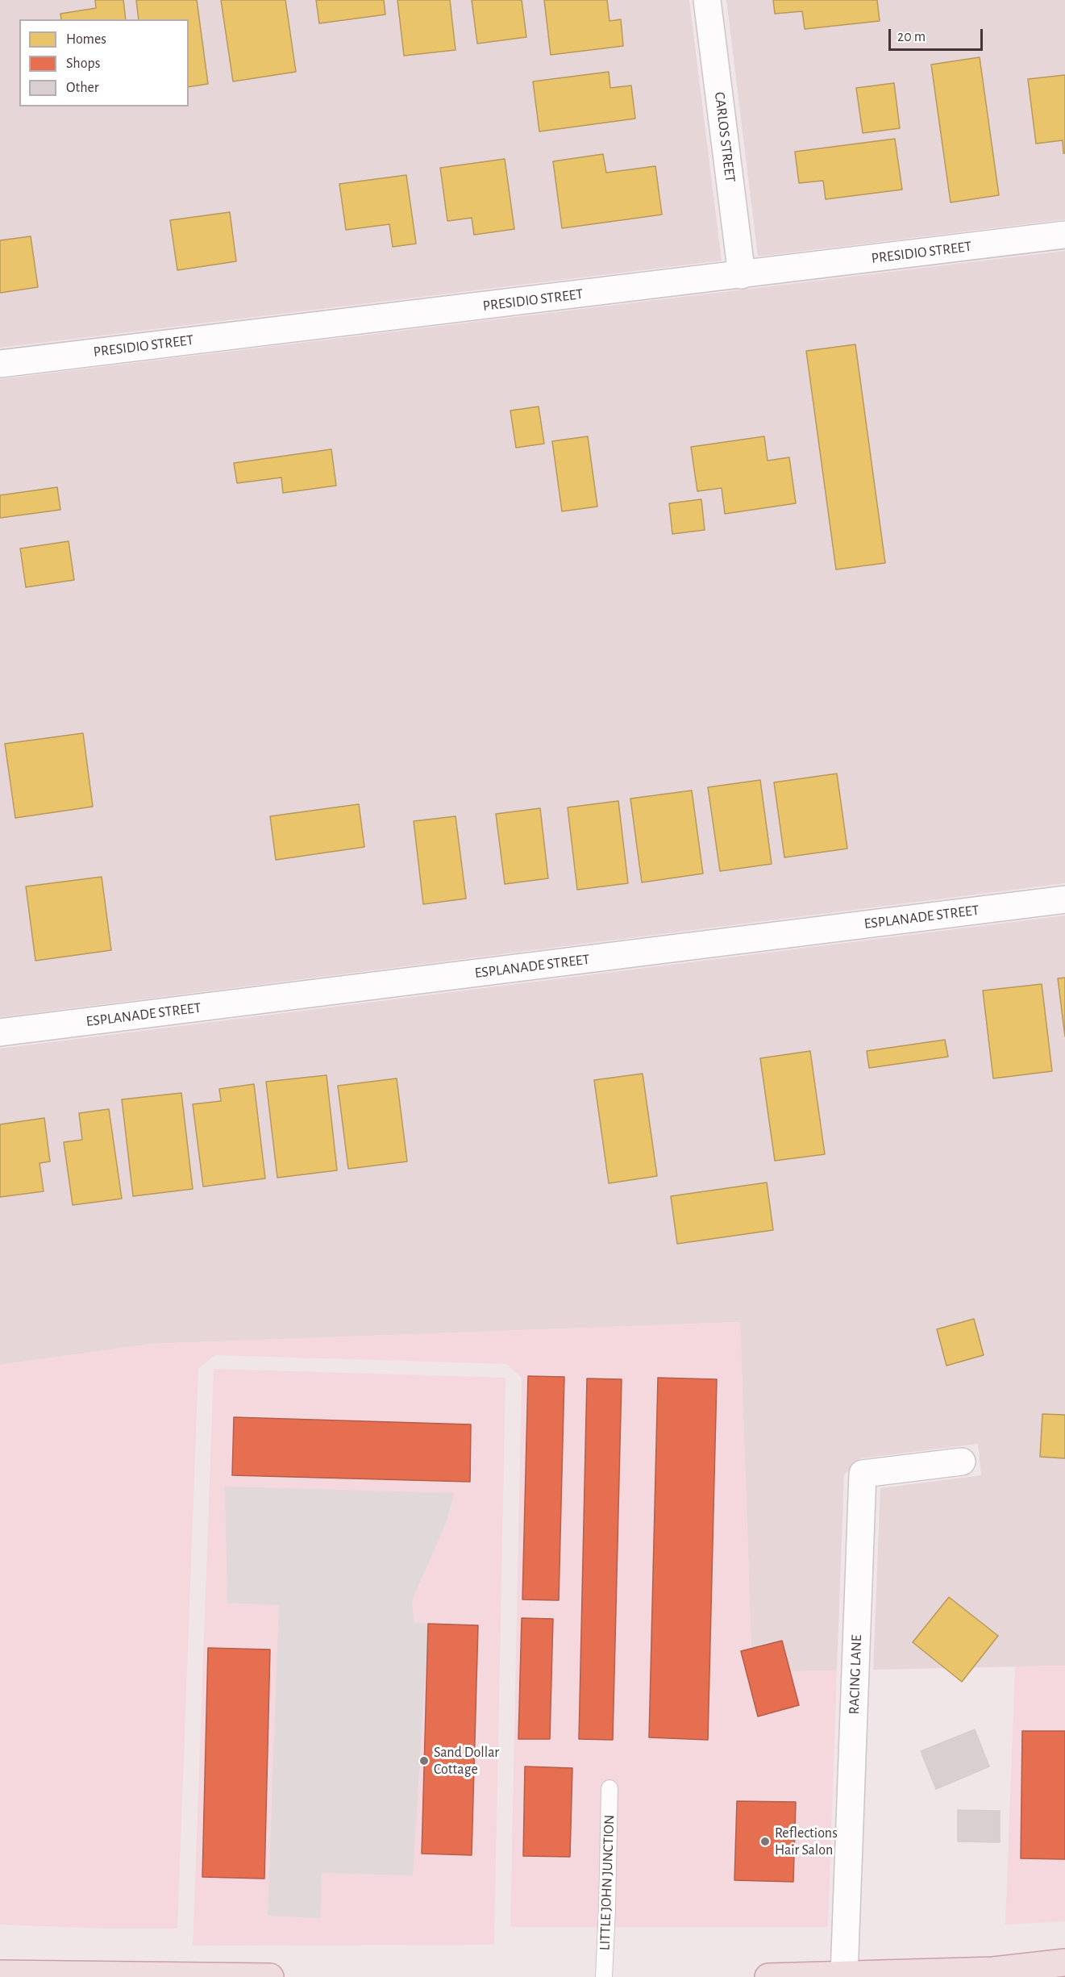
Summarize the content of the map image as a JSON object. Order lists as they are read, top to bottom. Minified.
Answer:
{"streets":{"street":["CARLOS STREET","PRESIDIO STREET","ESPLANADE STREET","RACING LANE"],"lane":["LITTLE JOHN JUNCTION"]},"crossings":[["CARLOS STREET","PRESIDIO STREET"]],"places":["Sand Dollar Cottage","Reflections Hair Salon"],"legend":["Homes","Shops","Other"],"scale_bar":"20 m"}
